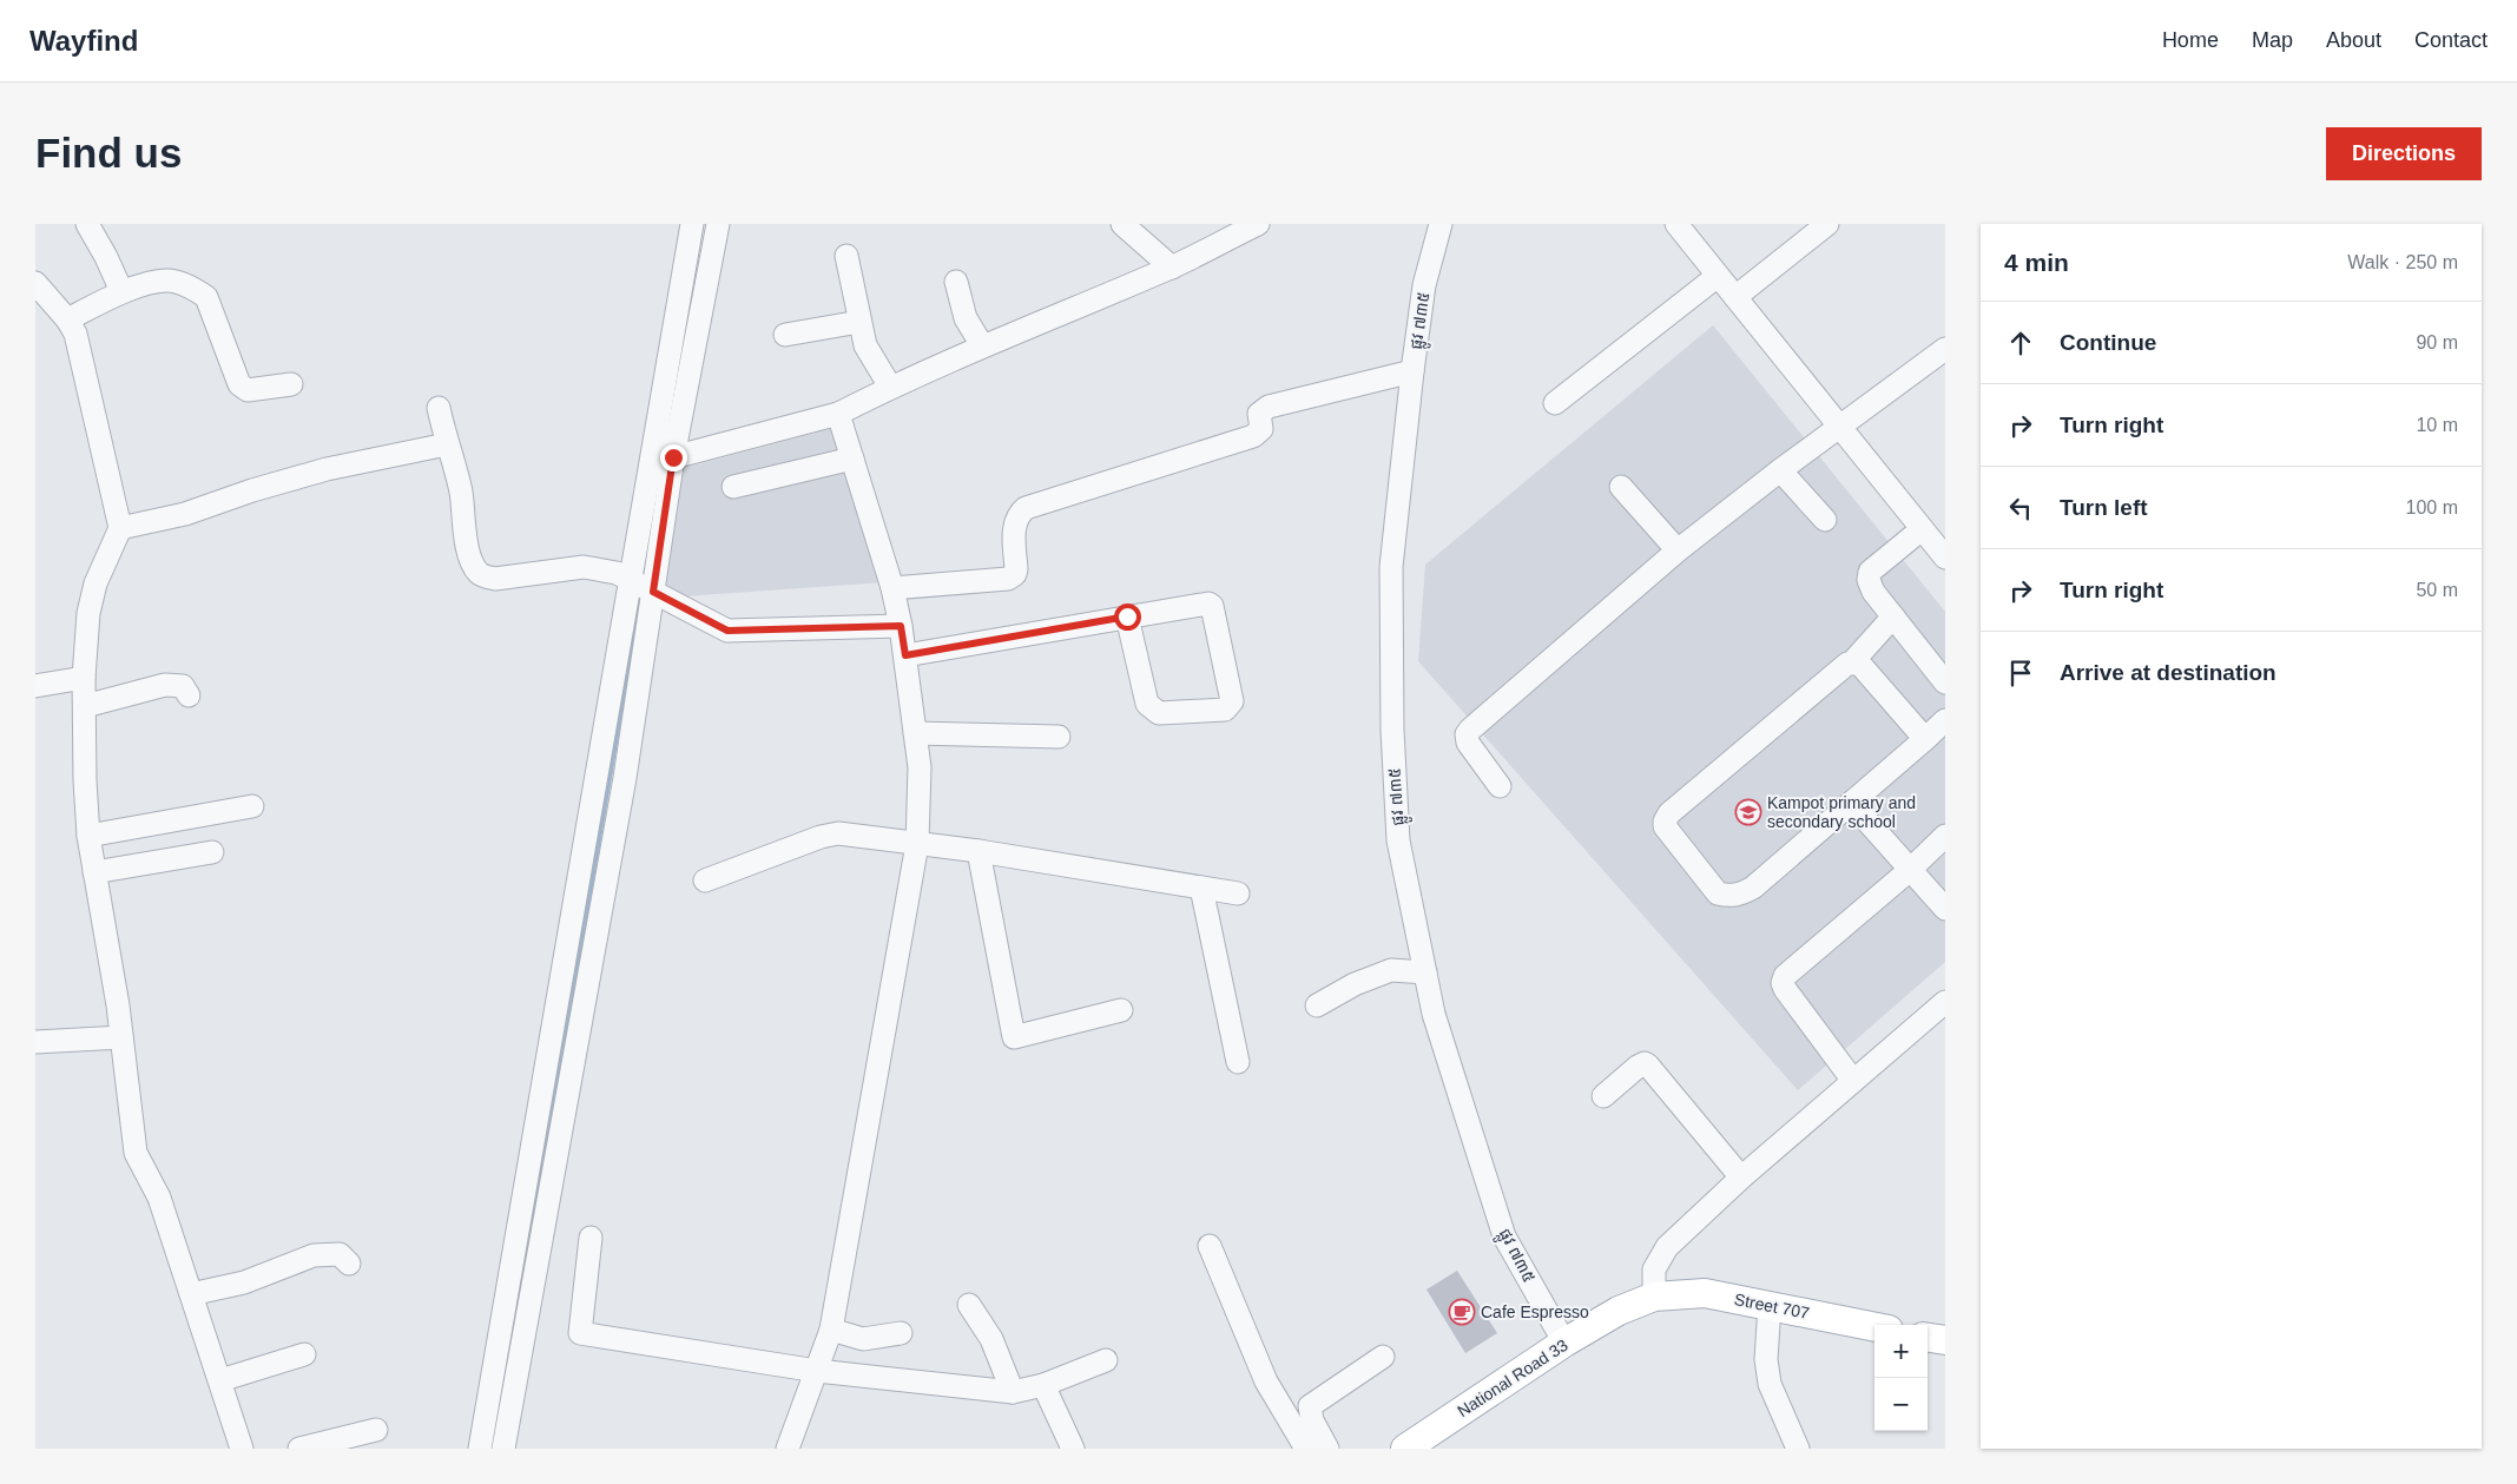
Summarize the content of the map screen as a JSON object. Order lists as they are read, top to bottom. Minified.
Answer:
{"streets":{"main road":["Street 707","National Road 33"],"street":["ផ្លូវ ៧៣៥"]},"crossings":[["ផ្លូវ ៧៣៥","National Road 33"],["Street 707","National Road 33"]],"places":{"school or university":["Kampot primary and secondary school"],"cafe":["Cafe Espresso"]},"page":{"header":"Wayfind","nav":["Home","Map","About","Contact"],"buttons":"Directions","title":"Find us","heading":["4 min","Walk · 250 m"],"list":[["Continue","90 m"],["Turn right","10 m"],["Turn left","100 m"],["Turn right","50 m"],"Arrive at destination"],"map_buttons":["+","−"]}}
